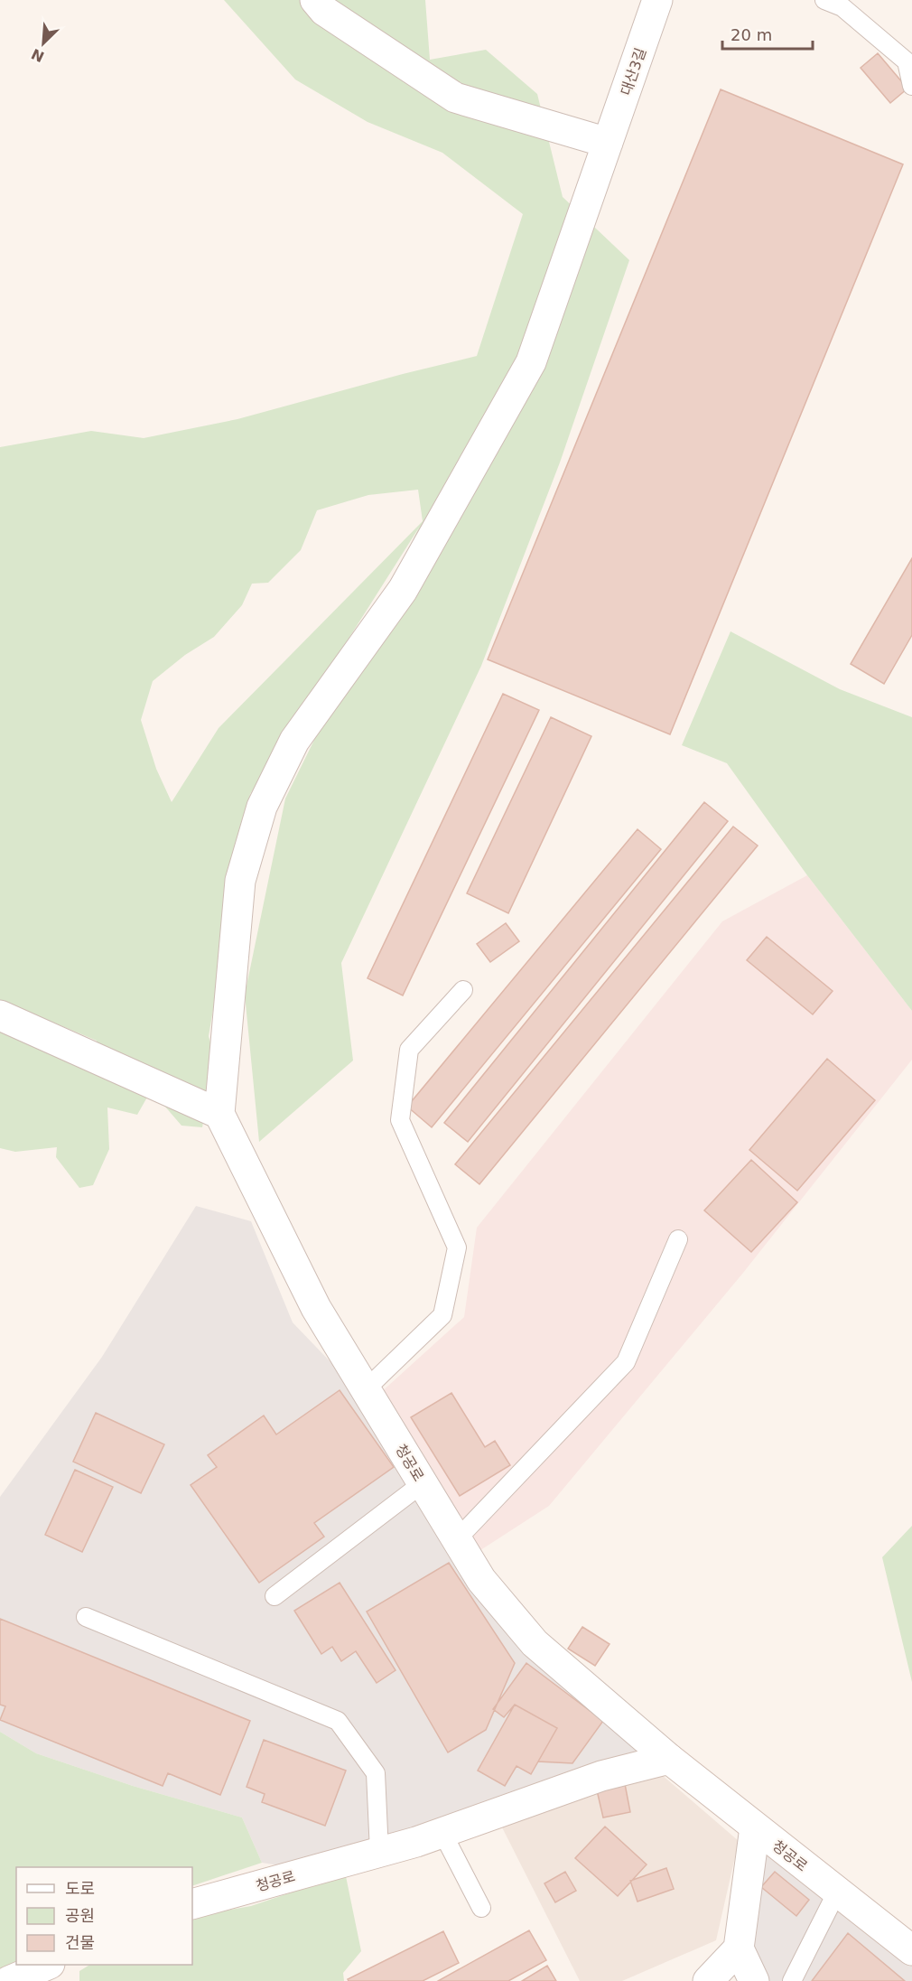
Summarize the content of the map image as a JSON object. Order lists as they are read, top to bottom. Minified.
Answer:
{"streets":{"street":["대산3길","청공로"]},"crossings":[["대산3길","청공로"]],"legend":["도로","공원","건물"],"scale_bar":"20 m","north":"bottom left"}
